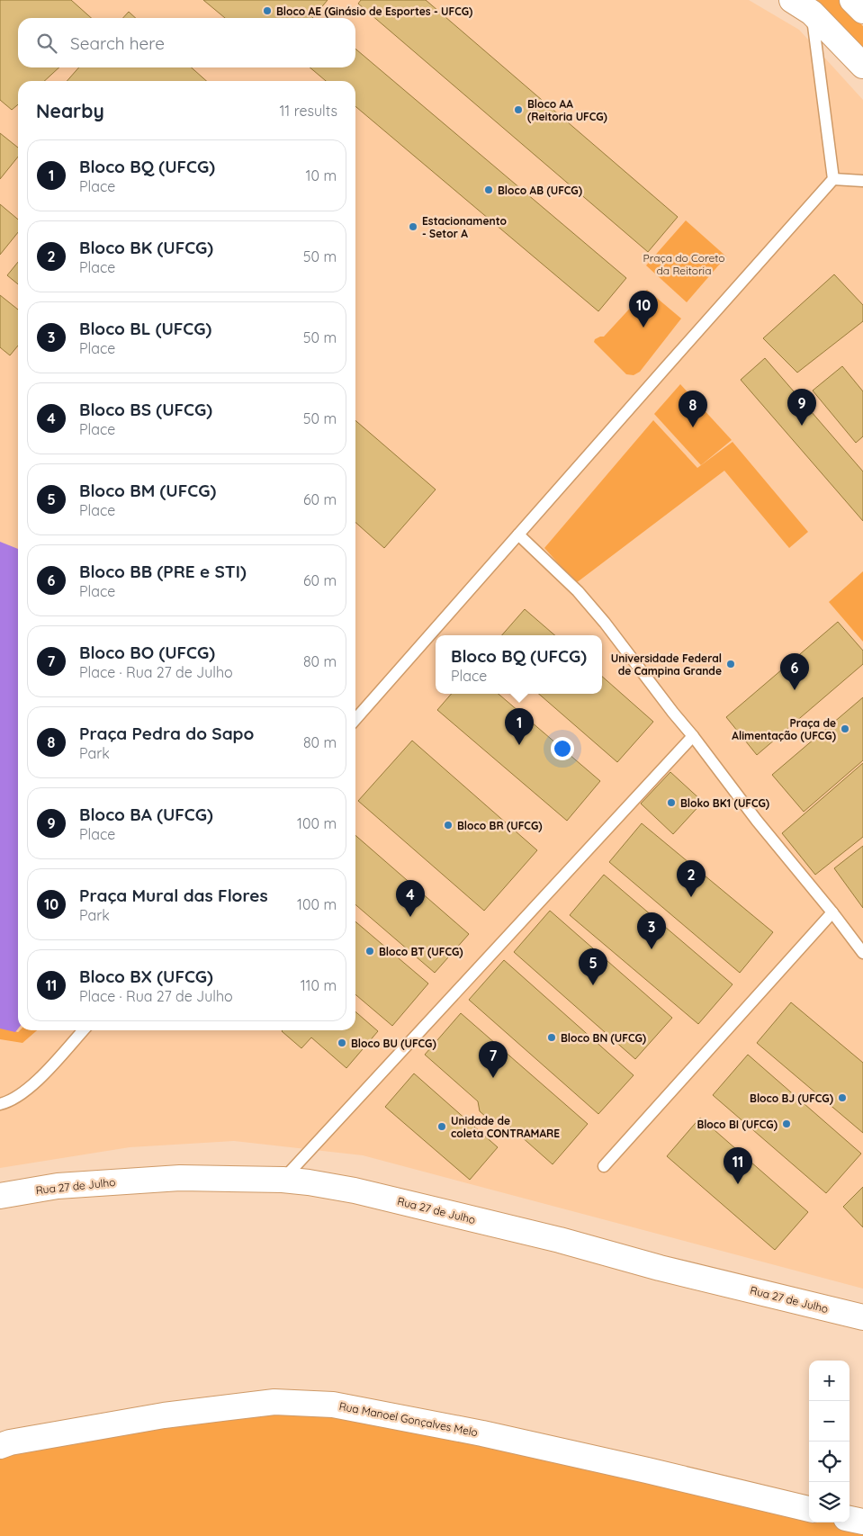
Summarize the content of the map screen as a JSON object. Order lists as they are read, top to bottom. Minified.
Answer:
{"streets":{"street":["Rua 27 de Julho","Rua Manoel Gonçalves Melo"]},"parks":["Praça do Coreto da Reitoria"],"places":["Bloco AE (Ginásio de Esportes - UFCG)","Bloco AA (Reitoria UFCG)","Bloco AB (UFCG)","Estacionamento - Setor A","Universidade Federal de Campina Grande","Praça de Alimentação (UFCG)","Bloko BK1 (UFCG)","Bloco BR (UFCG)","Bloco BT (UFCG)","Bloco BN (UFCG)","Bloco BU (UFCG)","Bloco BJ (UFCG)","Bloco BI (UFCG)","Unidade de coleta CONTRAMARE"],"page":{"search":"Search here","heading":["Nearby","11 results"],"list":[{"mark":"1","name":"Bloco BQ (UFCG)","note":"Place","value":"10 m"},{"mark":"2","name":"Bloco BK (UFCG)","note":"Place","value":"50 m"},{"mark":"3","name":"Bloco BL (UFCG)","note":"Place","value":"50 m"},{"mark":"4","name":"Bloco BS (UFCG)","note":"Place","value":"50 m"},{"mark":"5","name":"Bloco BM (UFCG)","note":"Place","value":"60 m"},{"mark":"6","name":"Bloco BB (PRE e STI)","note":"Place","value":"60 m"},{"mark":"7","name":"Bloco BO (UFCG)","note":"Place · Rua 27 de Julho","value":"80 m"},{"mark":"8","name":"Praça Pedra do Sapo","note":"Park","value":"80 m"},{"mark":"9","name":"Bloco BA (UFCG)","note":"Place","value":"100 m"},{"mark":"10","name":"Praça Mural das Flores","note":"Park","value":"100 m"},{"mark":"11","name":"Bloco BX (UFCG)","note":"Place · Rua 27 de Julho","value":"110 m"}],"pins":["10","9","8","6","1","2","4","3","5","7","11"],"popup":["Bloco BQ (UFCG)","Place"],"map_buttons":["+","−"]}}
